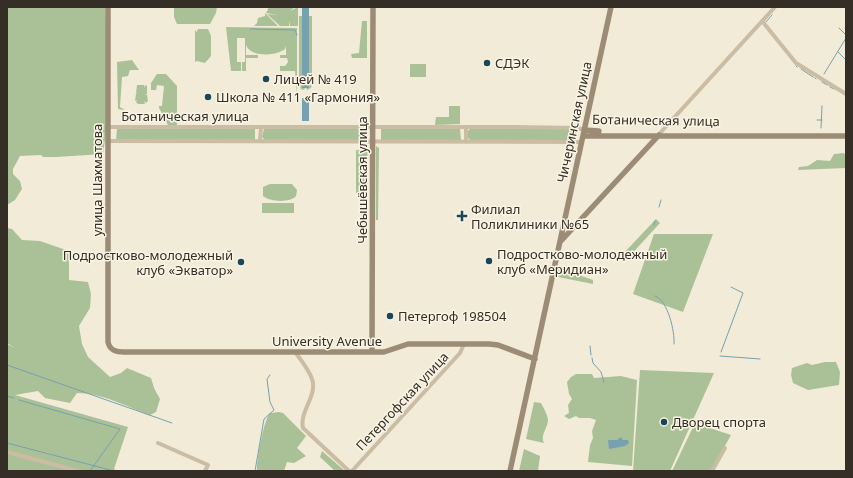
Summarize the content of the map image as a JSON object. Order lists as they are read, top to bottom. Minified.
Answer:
{"streets":{"street":["Ботаническая улица","Чичеринская улица","улица Шахматова","Чебышёвская улица","University Avenue","Петергофская улица"]},"crossings":[["Ботаническая улица","Чичеринская улица"],["Ботаническая улица","улица Шахматова"],["Ботаническая улица","Чебышёвская улица"],["Чичеринская улица","University Avenue"],["улица Шахматова","University Avenue"],["Чебышёвская улица","University Avenue"],["University Avenue","Петергофская улица"]],"places":{"other":["СДЭК","Лицей № 419","Школа № 411 «Гармония»","Подростково-молодежный клуб «Меридиан»","Подростково-молодежный клуб «Экватор»","Петергоф 198504","Дворец спорта"],"health":["Филиал Поликлиники №65"]}}
